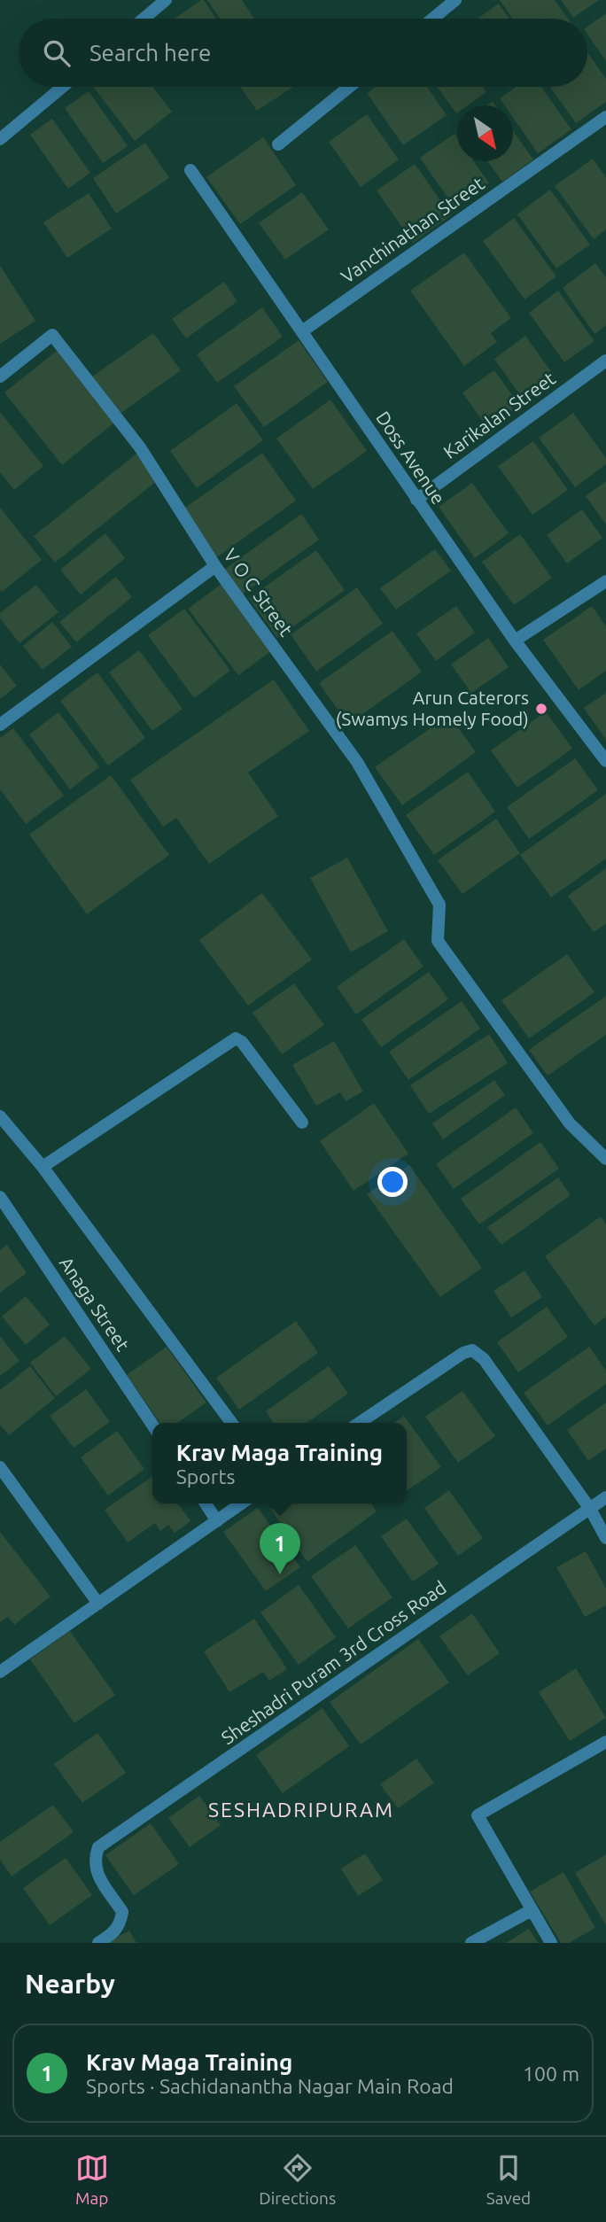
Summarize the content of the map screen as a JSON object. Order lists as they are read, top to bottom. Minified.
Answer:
{"streets":{"street":["Vanchinathan Street","Karikalan Street","Doss Avenue","V O C Street","Anaga Street","Sheshadri Puram 3rd Cross Road"]},"crossings":[["Vanchinathan Street","Doss Avenue"],["Karikalan Street","Doss Avenue"]],"districts":["SESHADRIPURAM"],"places":["Arun Caterors (Swamys Homely Food)"],"north":"bottom right","page":{"search":"Search here","popup":["Krav Maga Training","Sports"],"pins":"1","heading":"Nearby","list":[{"mark":"1","name":"Krav Maga Training","note":"Sports · Sachidanantha Nagar Main Road","value":"100 m"}],"nav":["Map","Directions","Saved"]}}
